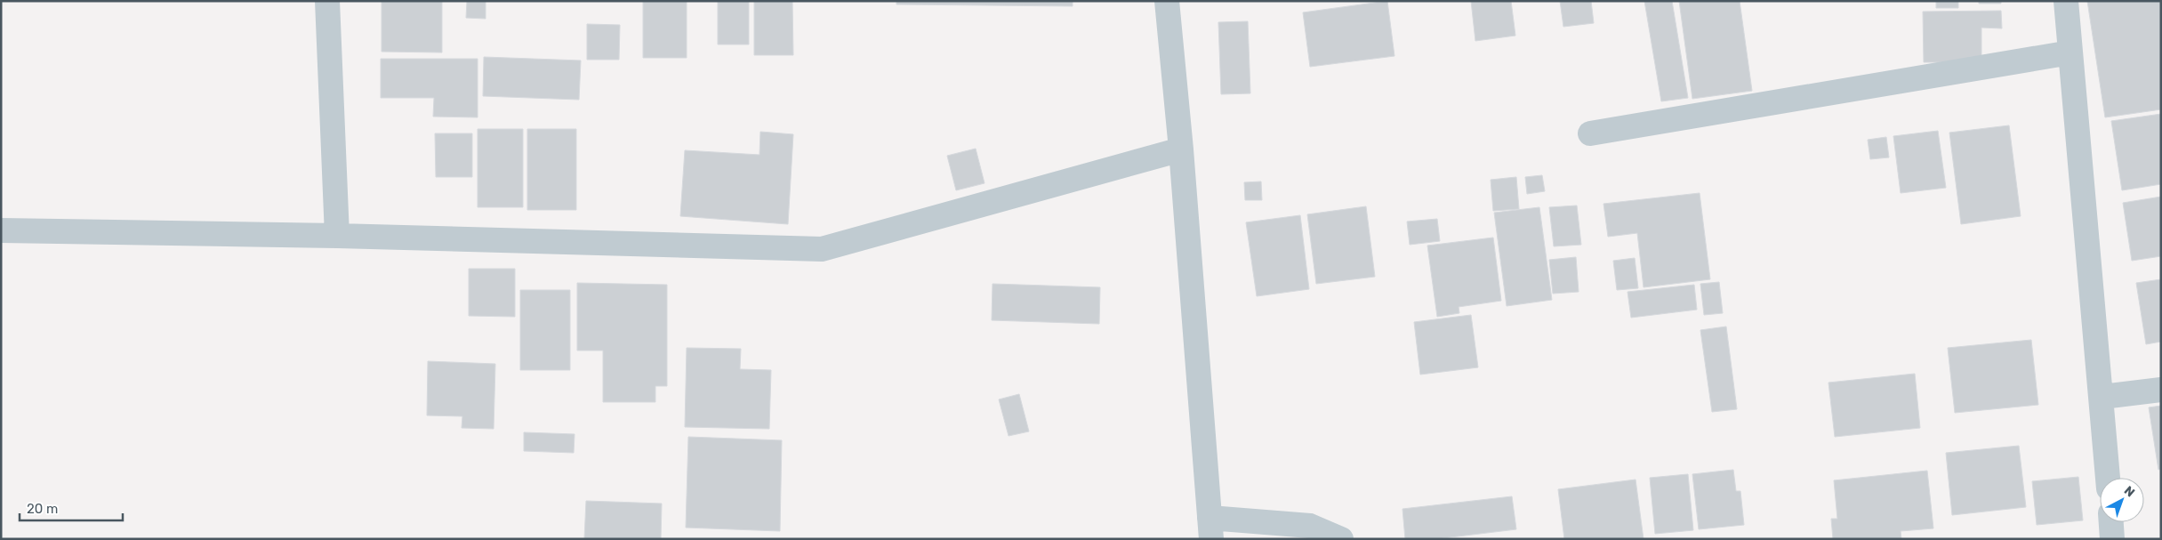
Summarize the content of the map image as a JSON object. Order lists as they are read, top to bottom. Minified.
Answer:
{"scale_bar":"20 m","north":"top right"}
